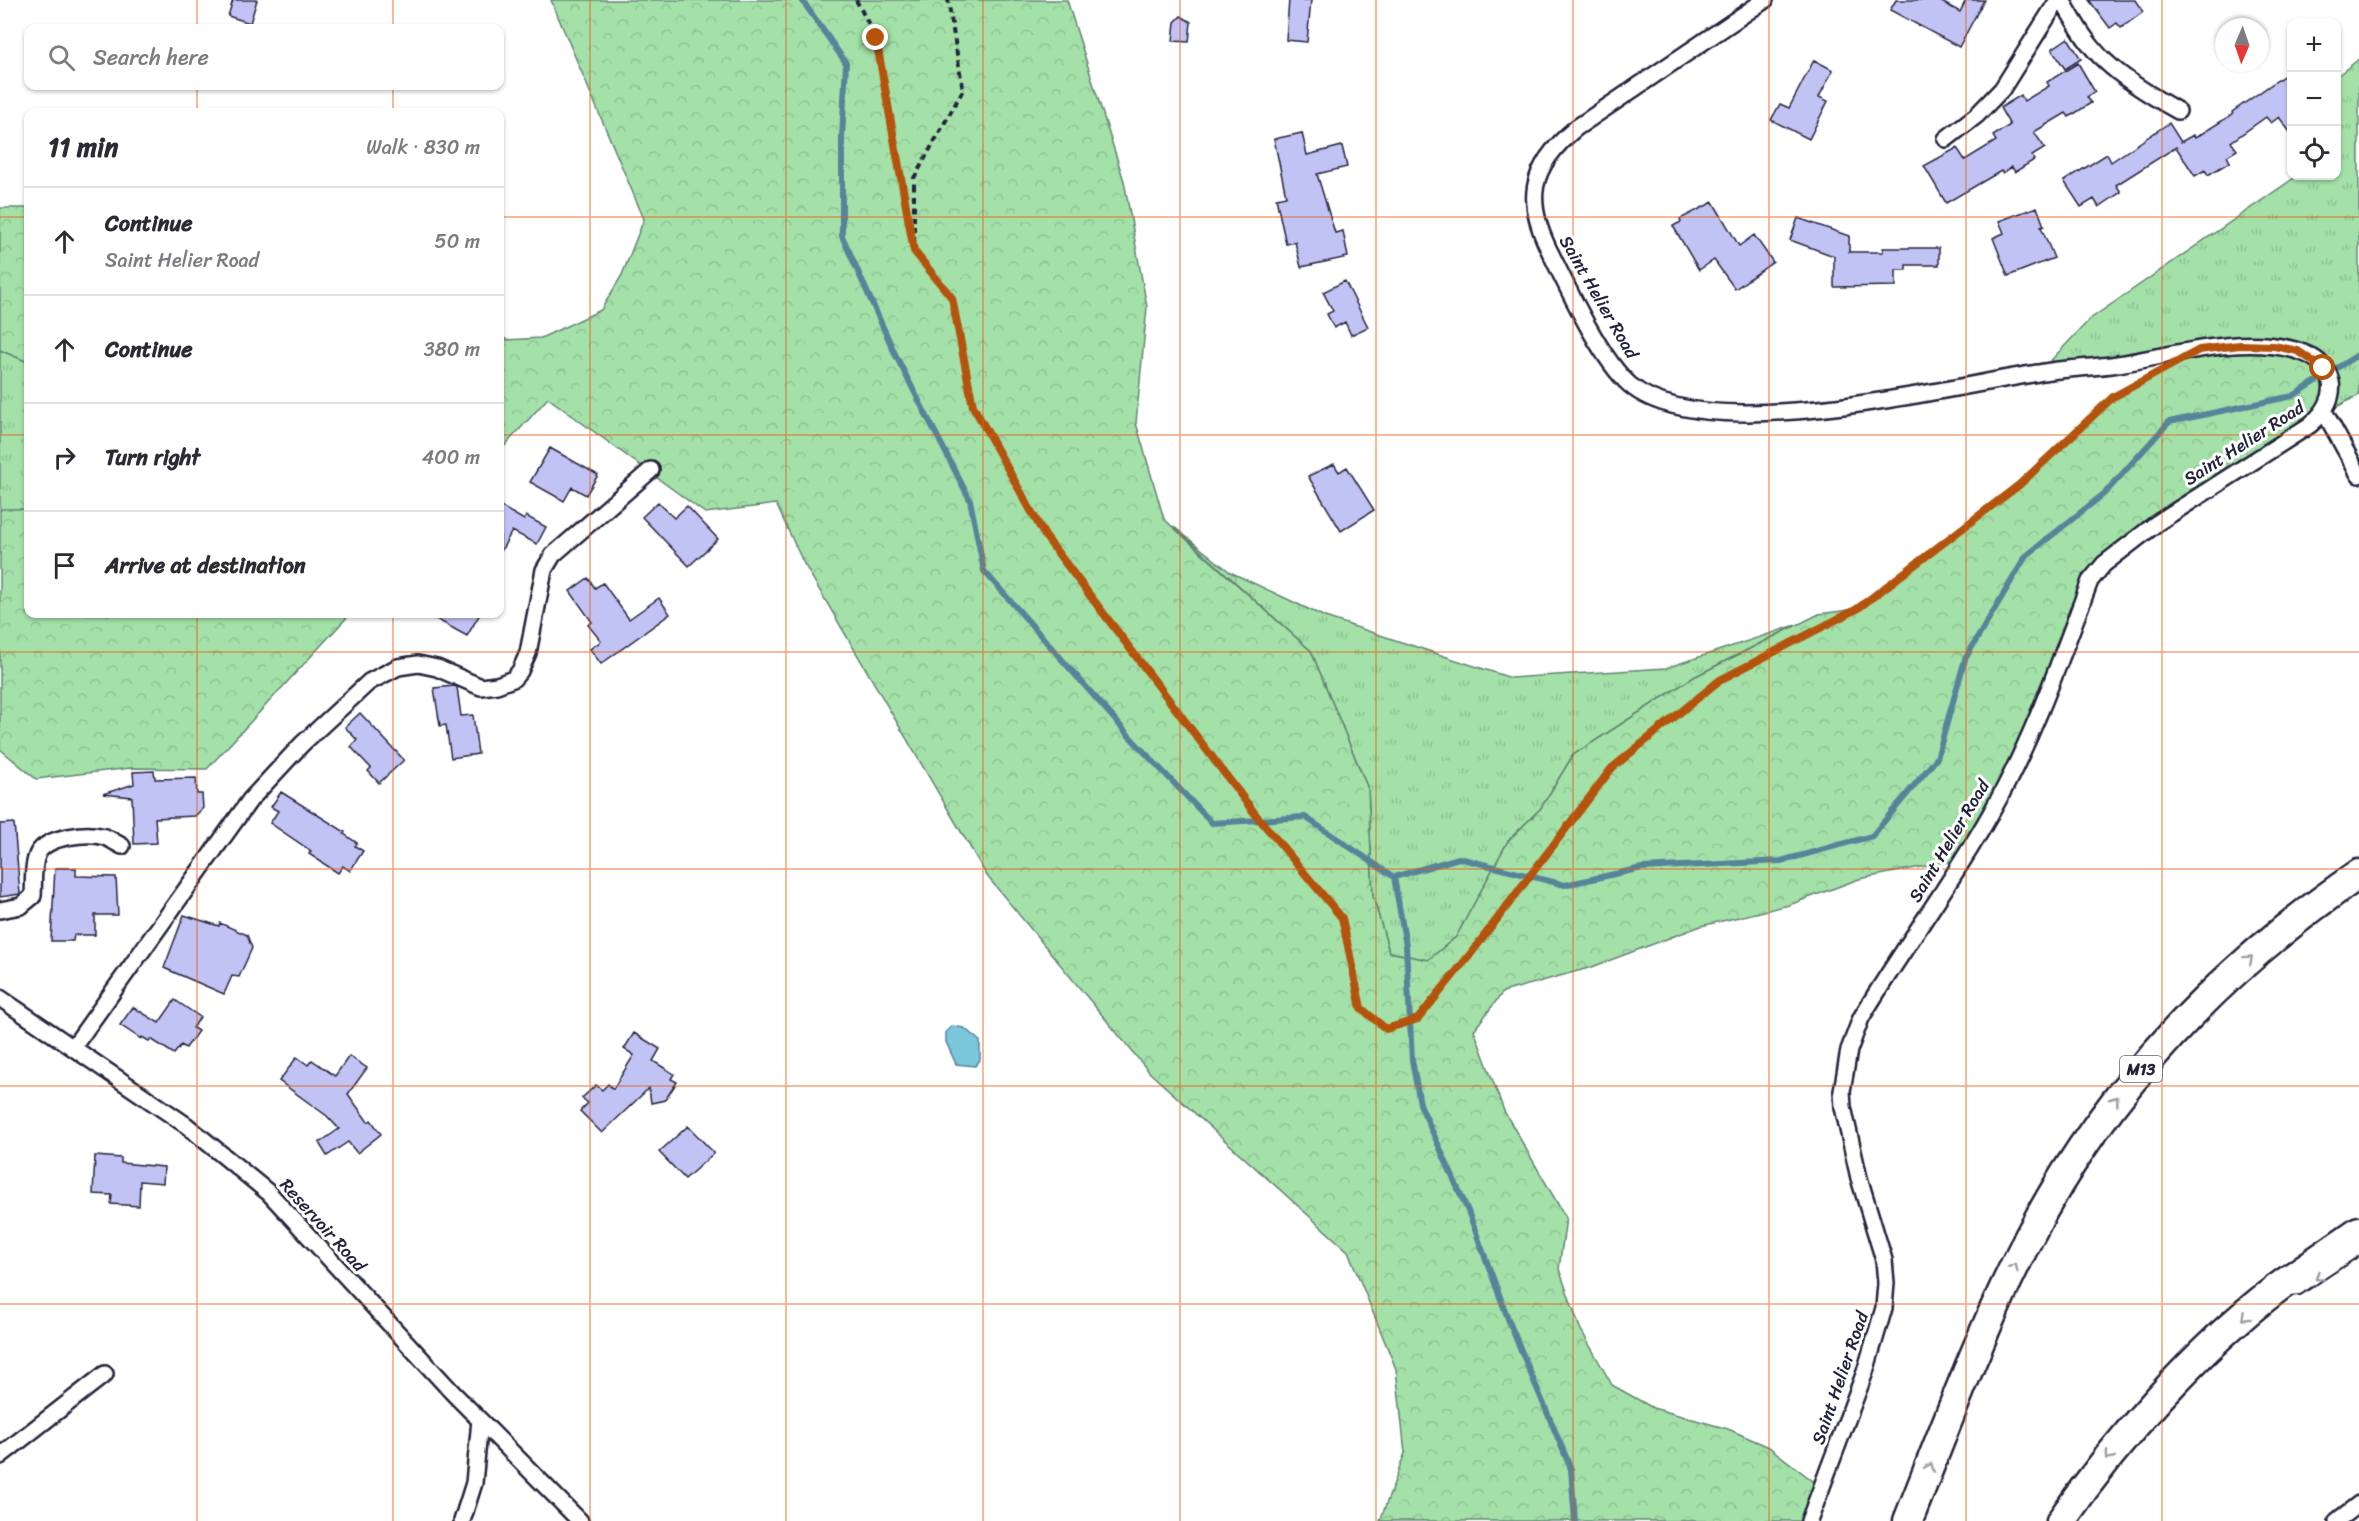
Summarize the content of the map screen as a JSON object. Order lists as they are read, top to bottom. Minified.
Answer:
{"streets":{"highway":["M13"],"street":["Saint Helier Road","Reservoir Road"]},"north":"bottom","page":{"map_buttons":["+","−"],"search":"Search here","heading":["11 min","Walk · 830 m"],"list":[["Continue","Saint Helier Road","50 m"],["Continue","380 m"],["Turn right","400 m"],"Arrive at destination"]}}
